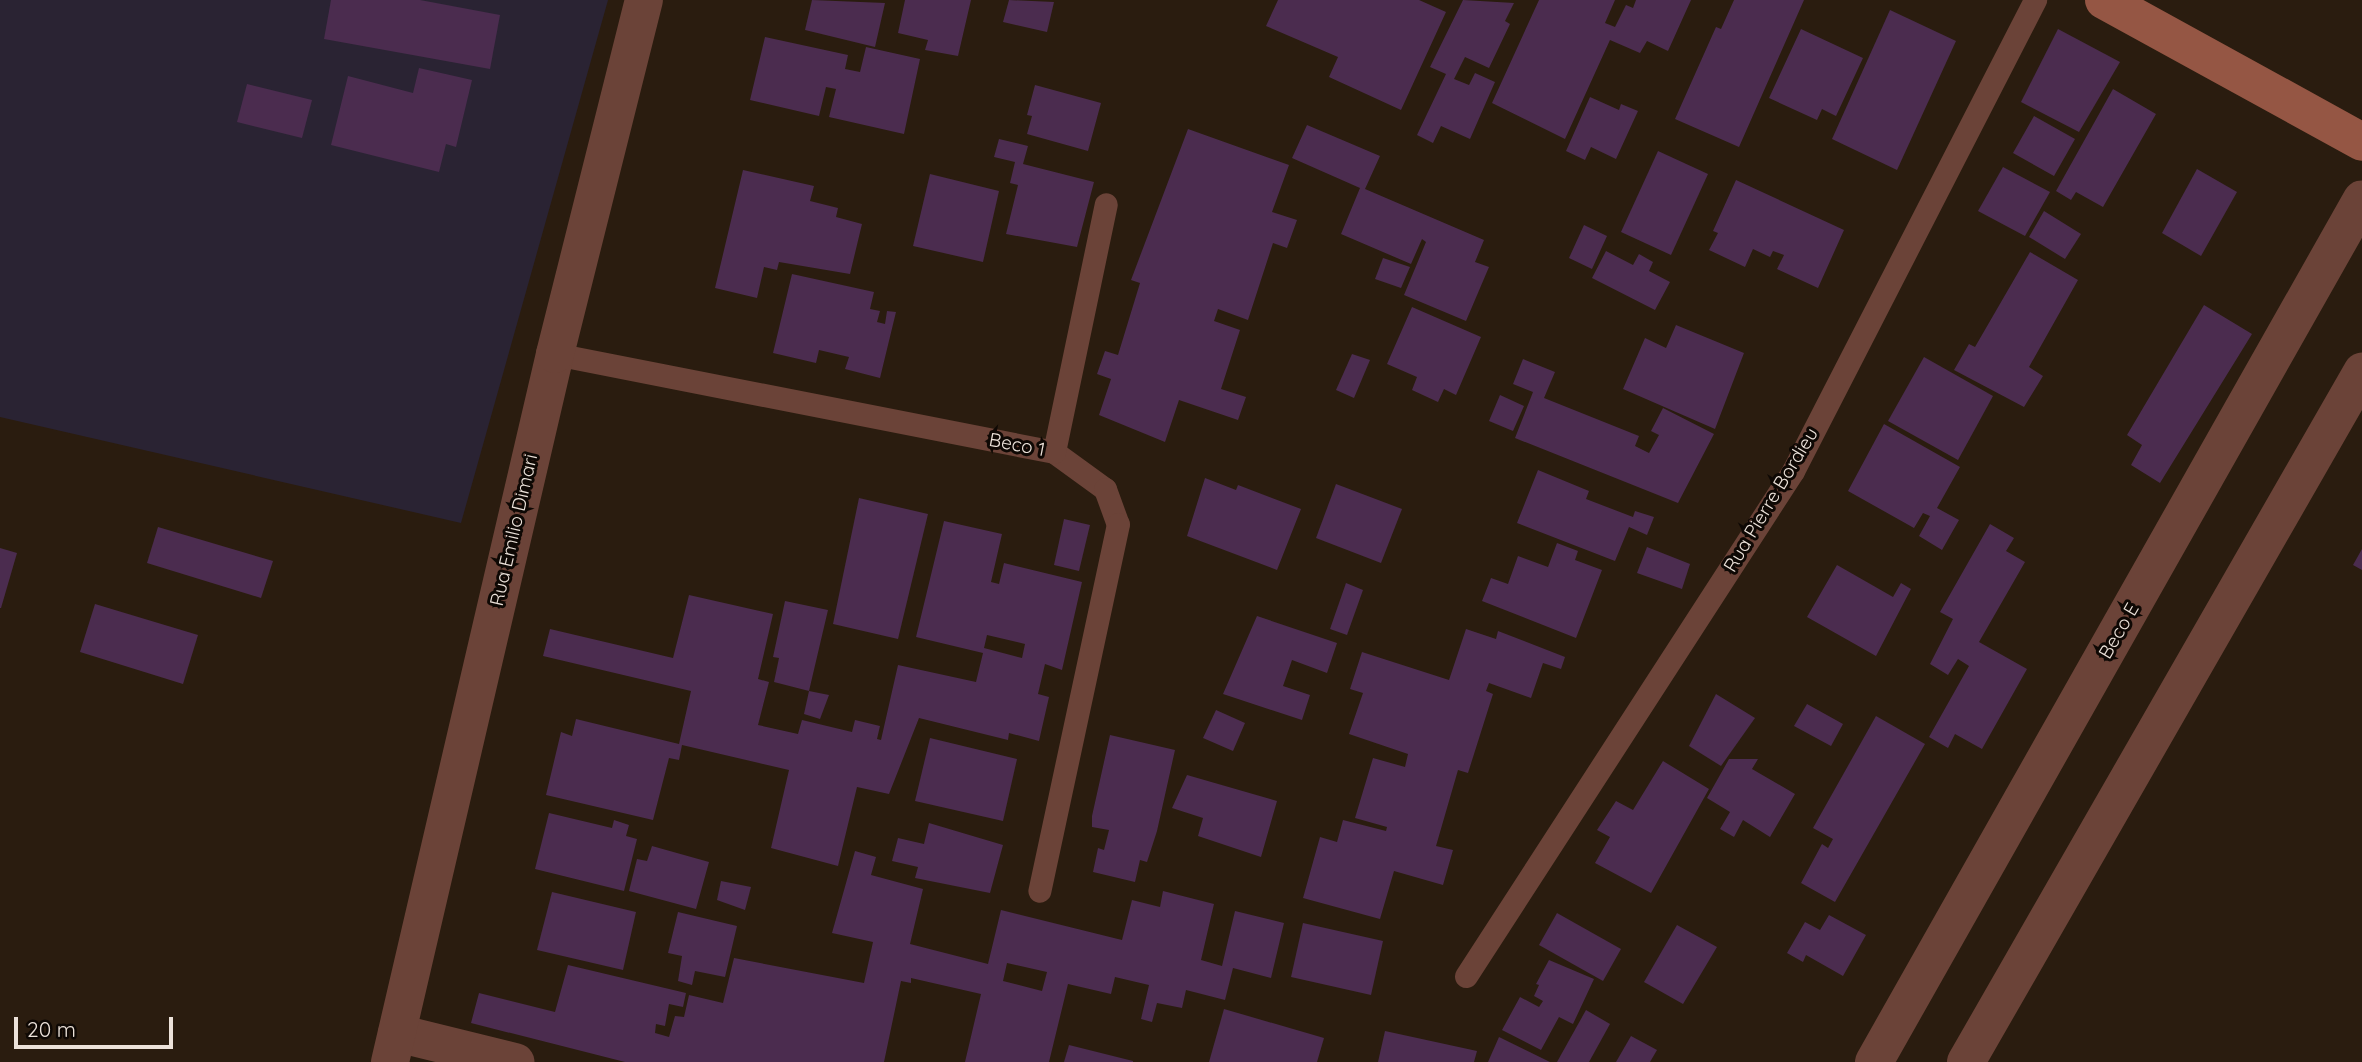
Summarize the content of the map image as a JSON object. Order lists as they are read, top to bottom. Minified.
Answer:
{"streets":{"street":["Rua Emilio Dimari","Beco E"],"lane":["Beco 1","Rua Pierre Bordieu"]},"crossings":[["Beco 1","Rua Emilio Dimari"]],"scale_bar":"20 m"}
